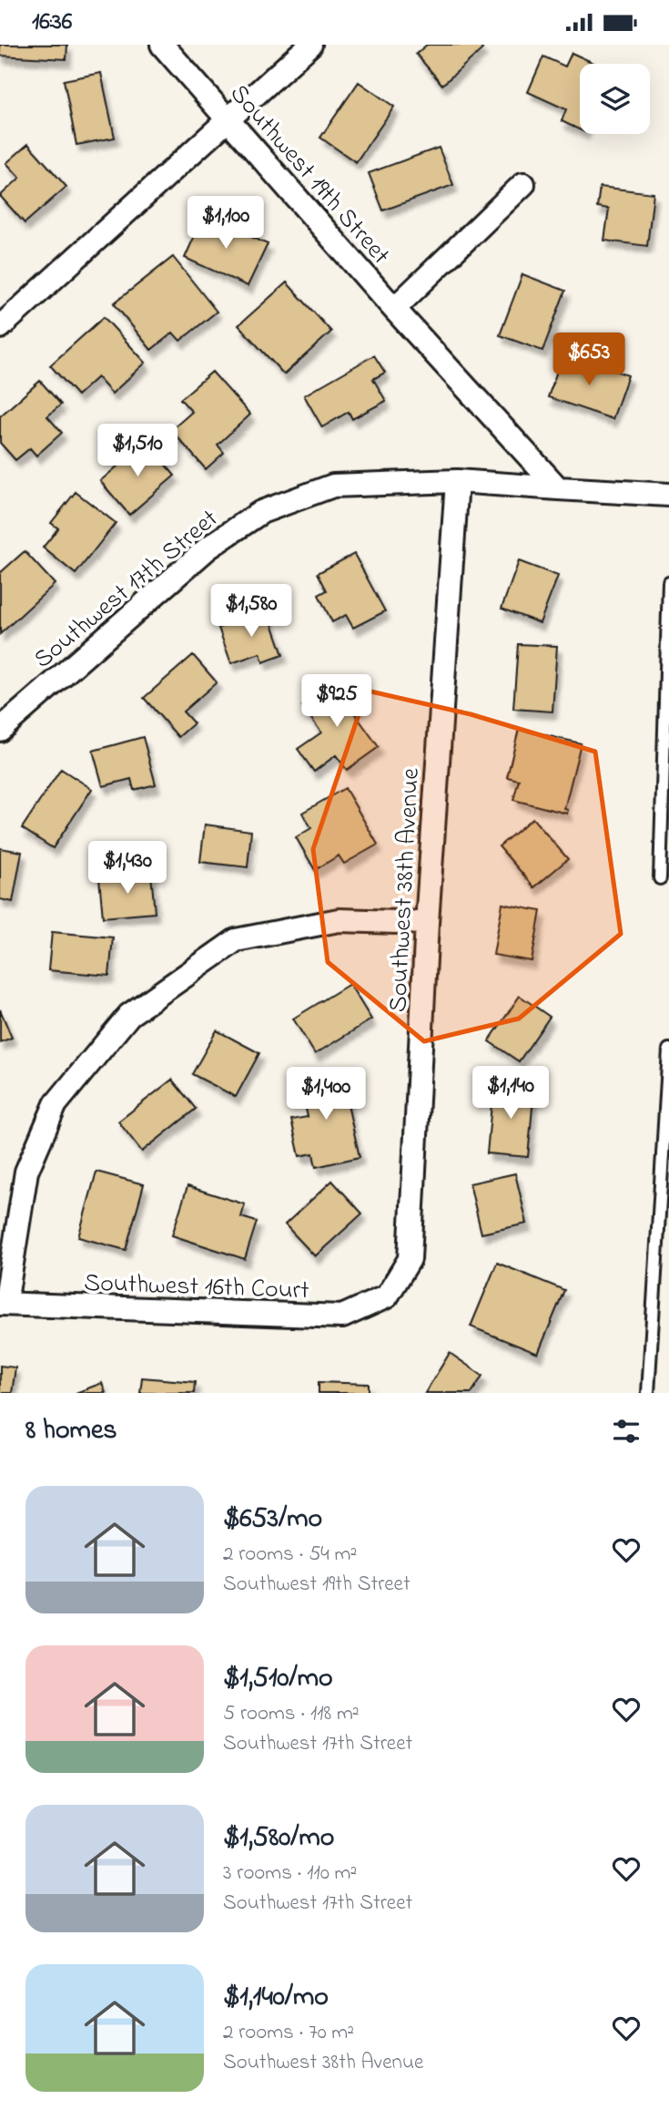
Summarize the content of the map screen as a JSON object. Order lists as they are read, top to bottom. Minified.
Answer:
{"streets":{"street":["Southwest 19th Street","Southwest 17th Street","Southwest 38th Avenue","Southwest 16th Court"]},"crossings":[["Southwest 19th Street","Southwest 17th Street"],["Southwest 17th Street","Southwest 38th Avenue"],["Southwest 38th Avenue","Southwest 16th Court"]],"page":{"status":"16:36","price":["$1,100","$653","$1,510","$1,580","$925","$1,430","$1,140","$1,400"],"heading":"8 homes","list":[{"name":"$653/mo","note":"2 rooms · 54 m² · Southwest 19th Street"},{"name":"$1,510/mo","note":"5 rooms · 118 m² · Southwest 17th Street"},{"name":"$1,580/mo","note":"3 rooms · 110 m² · Southwest 17th Street"},{"name":"$1,140/mo","note":"2 rooms · 70 m² · Southwest 38th Avenue"}]}}
